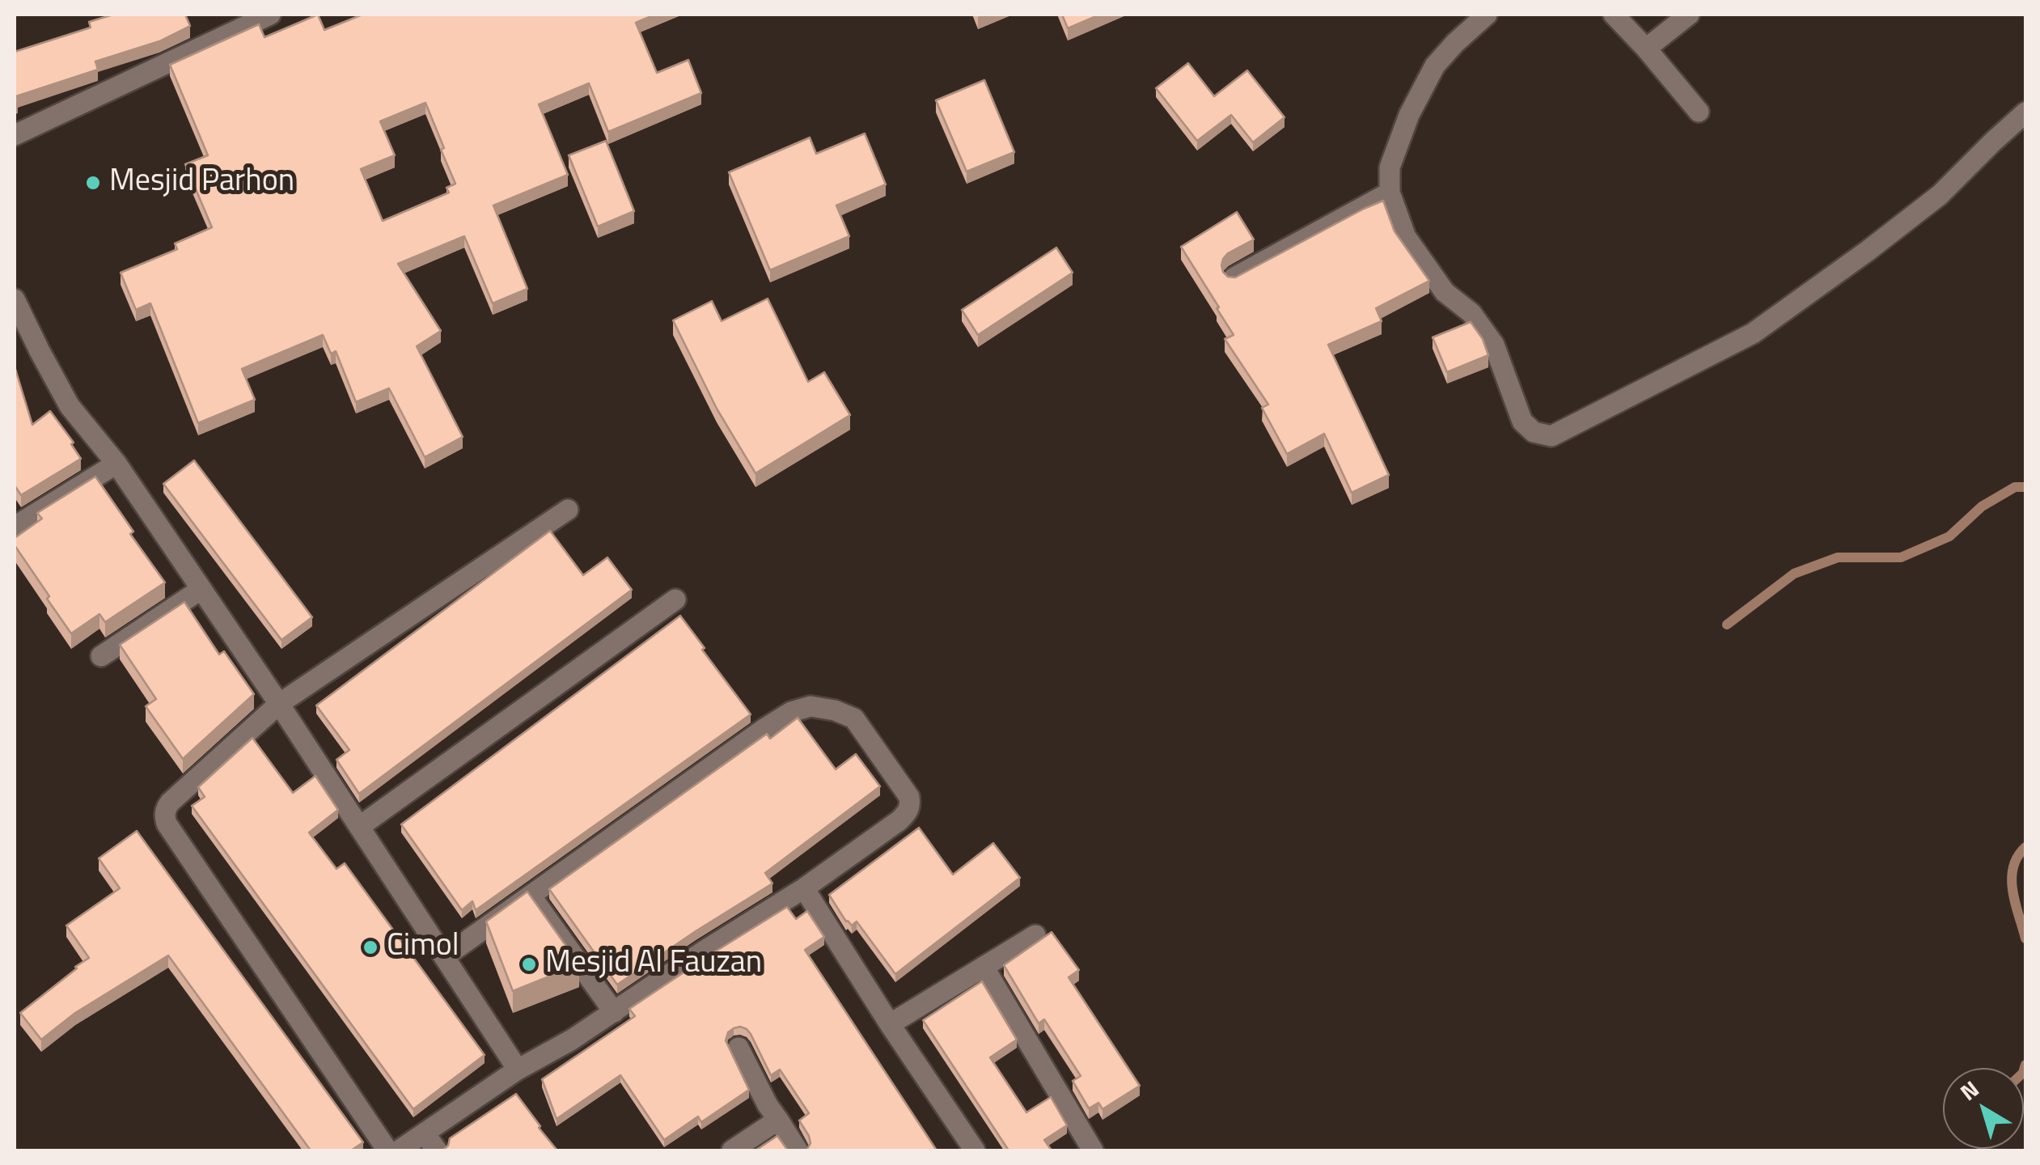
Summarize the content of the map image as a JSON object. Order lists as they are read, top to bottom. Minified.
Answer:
{"places":["Mesjid Parhon","Cimol","Mesjid Al Fauzan"],"north":"top left"}
